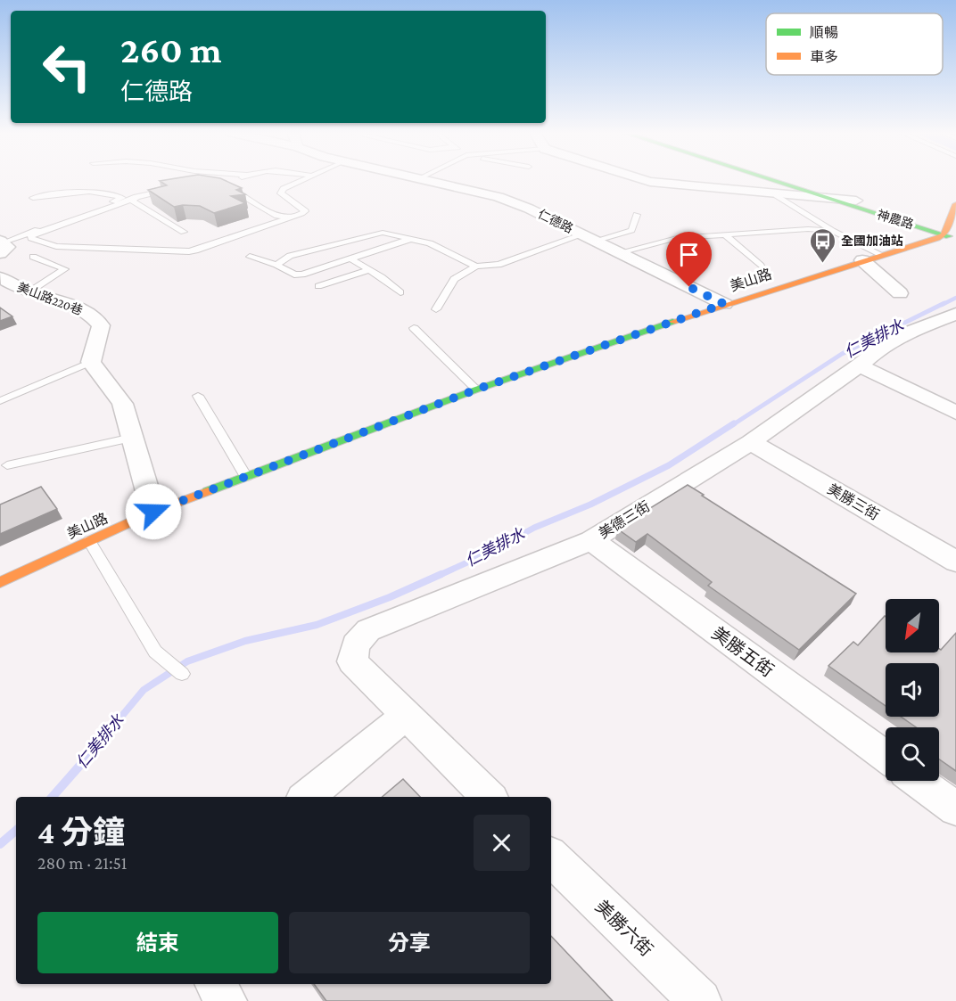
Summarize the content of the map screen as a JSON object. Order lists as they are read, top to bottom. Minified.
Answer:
{"streets":{"street":["神農路","仁德路","美山路","美山路220巷","美勝三街","美德三街","美勝五街","美勝六街"]},"crossings":[["神農路","美山路"],["仁德路","美山路"],["美勝三街","美德三街"],["美德三街","美勝五街"]],"water":["仁美排水"],"places":{"bus stop":["全國加油站"]},"legend":["順暢","車多"],"north":"bottom left","page":{"turn":["260 m","仁德路"],"heading":["4 分鐘","280 m · 21:51"],"buttons":["結束","分享"]}}
